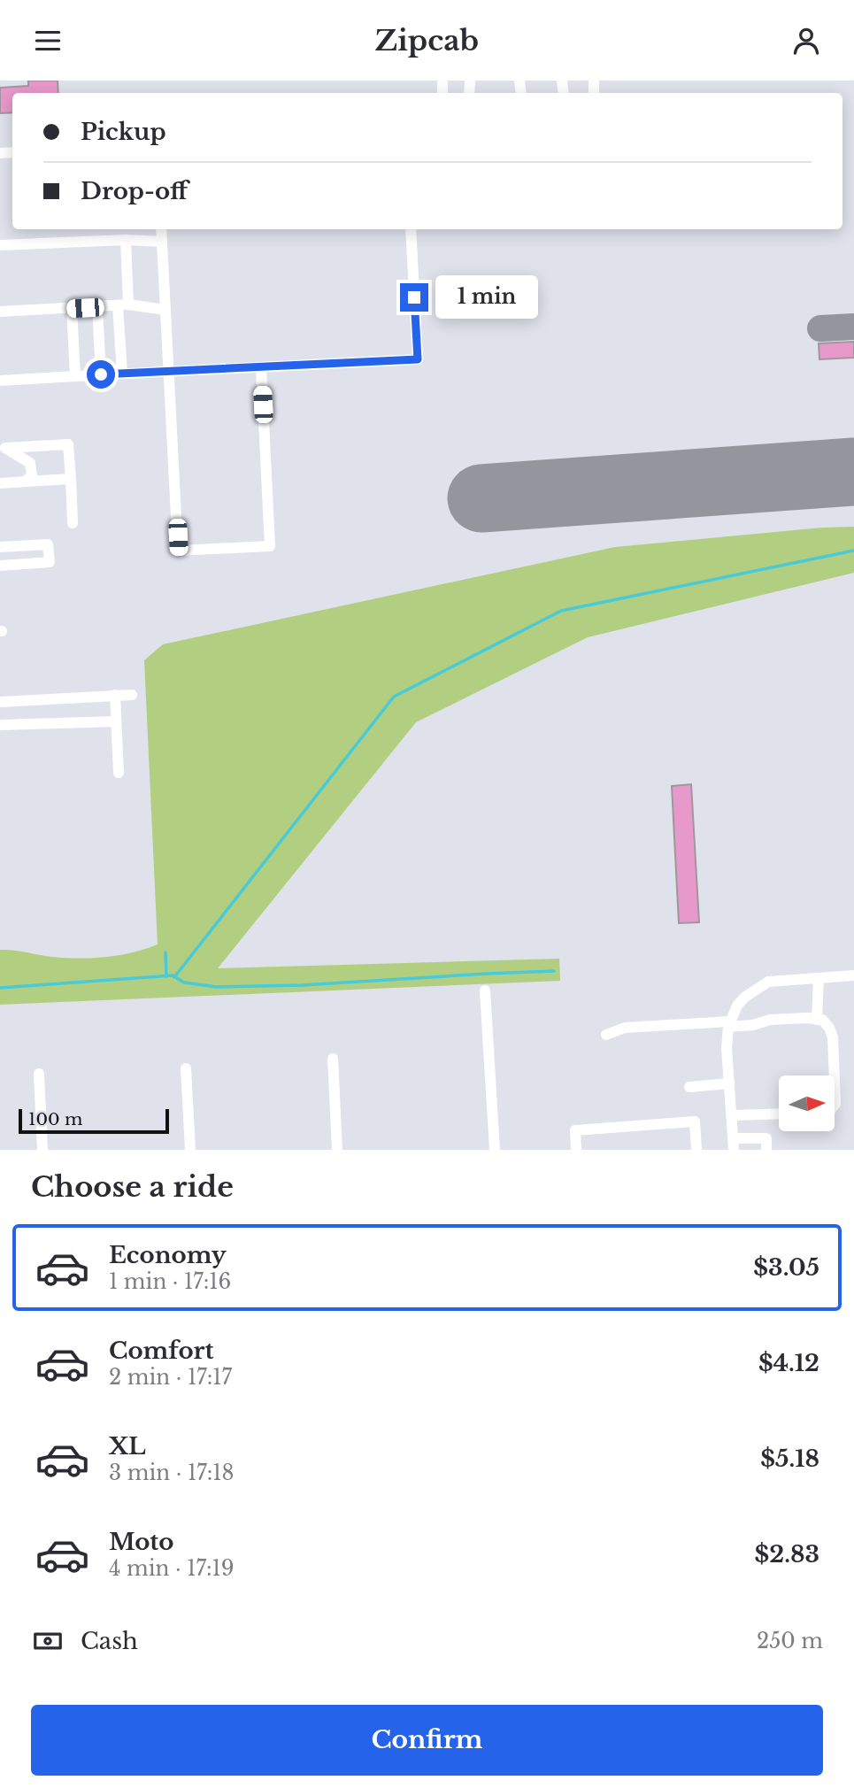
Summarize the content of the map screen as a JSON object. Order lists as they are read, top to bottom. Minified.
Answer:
{"scale_bar":"100 m","north":"right","page":{"header":"Zipcab","banner":["Pickup","Drop-off"],"bubble":"1 min","scale":"100 m","heading":"Choose a ride","list":[{"name":"Economy","note":"1 min · 17:16","value":"$3.05"},{"name":"Comfort","note":"2 min · 17:17","value":"$4.12"},{"name":"XL","note":"3 min · 17:18","value":"$5.18"},{"name":"Moto","note":"4 min · 17:19","value":"$2.83"}],"pay":["Cash","250 m"],"buttons":"Confirm"}}
